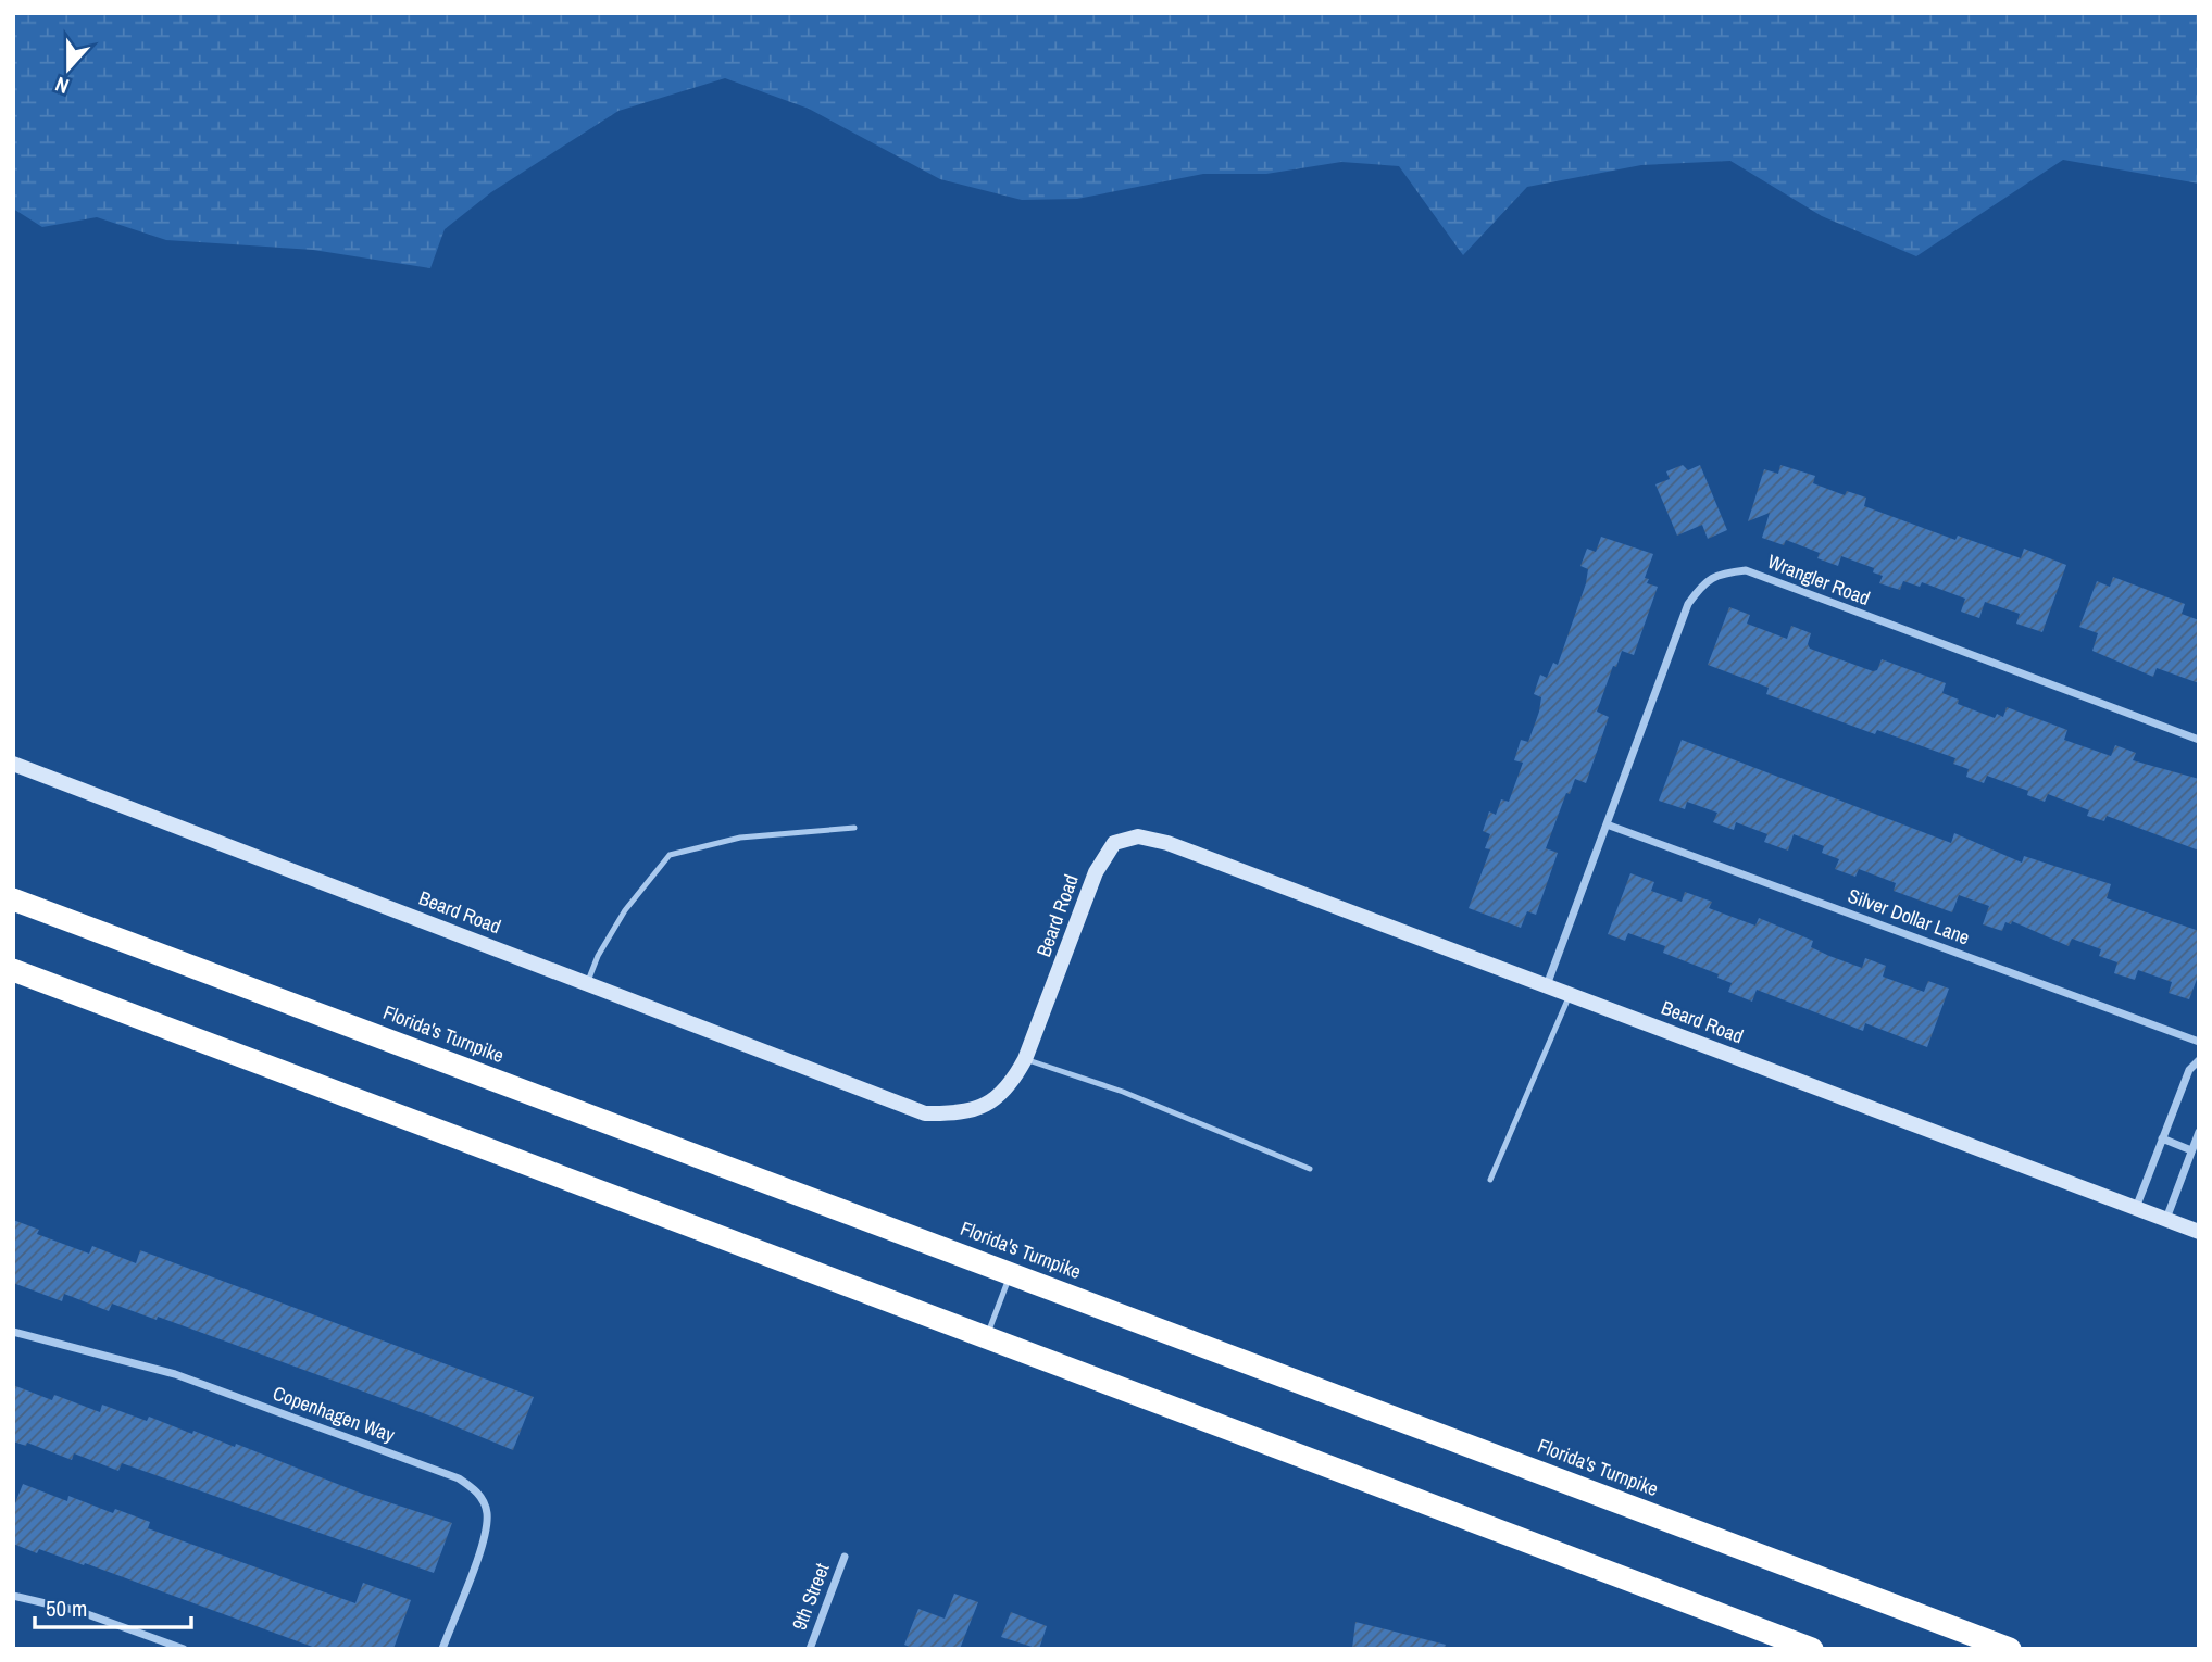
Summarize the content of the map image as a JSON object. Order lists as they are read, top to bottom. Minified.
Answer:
{"streets":{"highway":["Florida's Turnpike"],"street":["Wrangler Road","Beard Road","Silver Dollar Lane","Copenhagen Way","9th Street"]},"crossings":[["Wrangler Road","Beard Road"],["Wrangler Road","Silver Dollar Lane"]],"scale_bar":"50 m","north":"bottom"}
